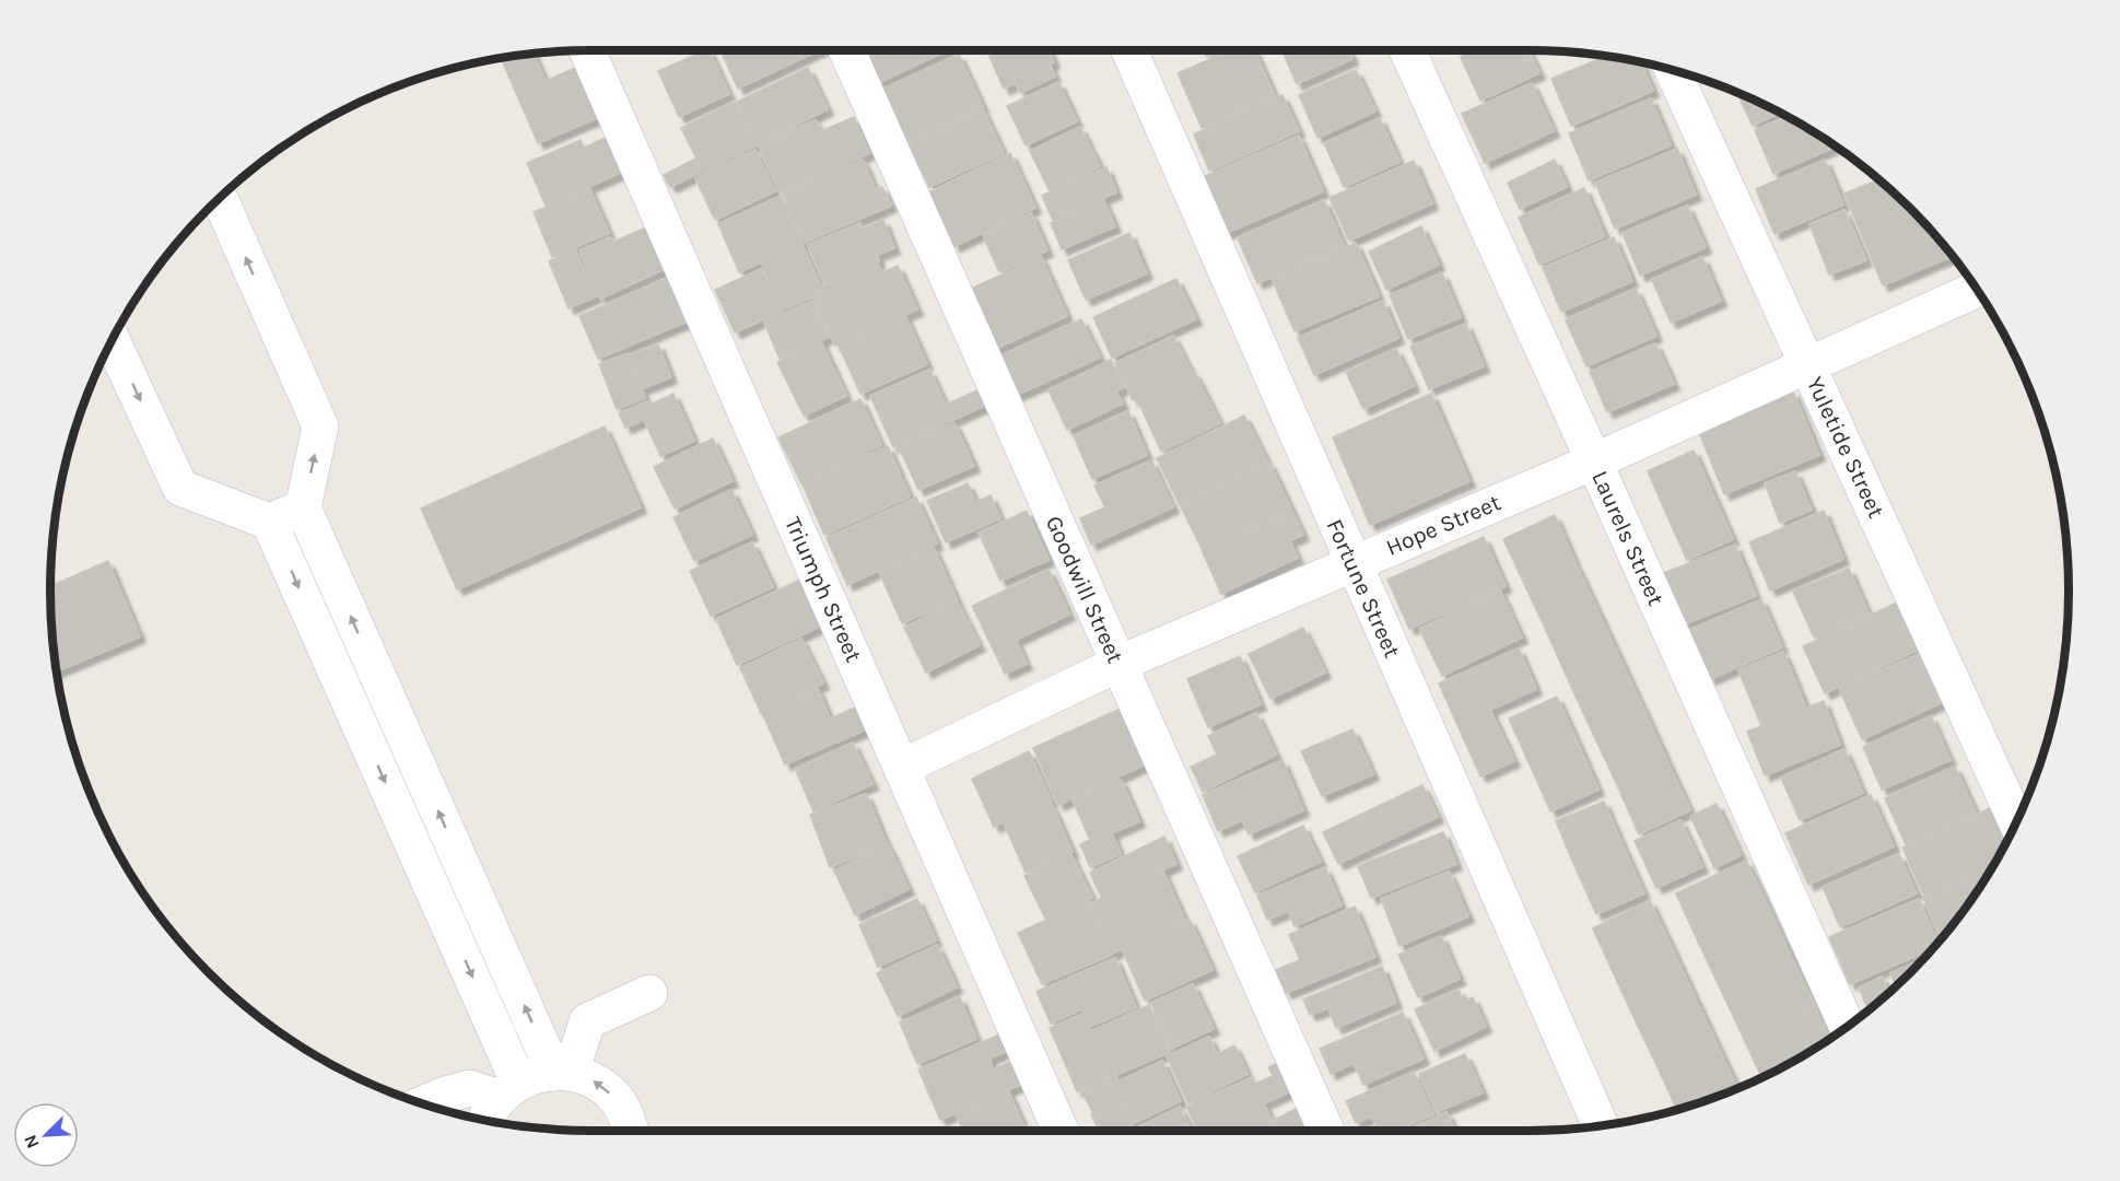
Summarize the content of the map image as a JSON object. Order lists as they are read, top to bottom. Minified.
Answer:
{"streets":{"street":["Yuletide Street","Hope Street","Laurels Street","Fortune Street","Triumph Street","Goodwill Street"]},"crossings":[["Yuletide Street","Hope Street"],["Hope Street","Laurels Street"],["Hope Street","Fortune Street"],["Hope Street","Triumph Street"],["Hope Street","Goodwill Street"]],"north":"bottom left"}
